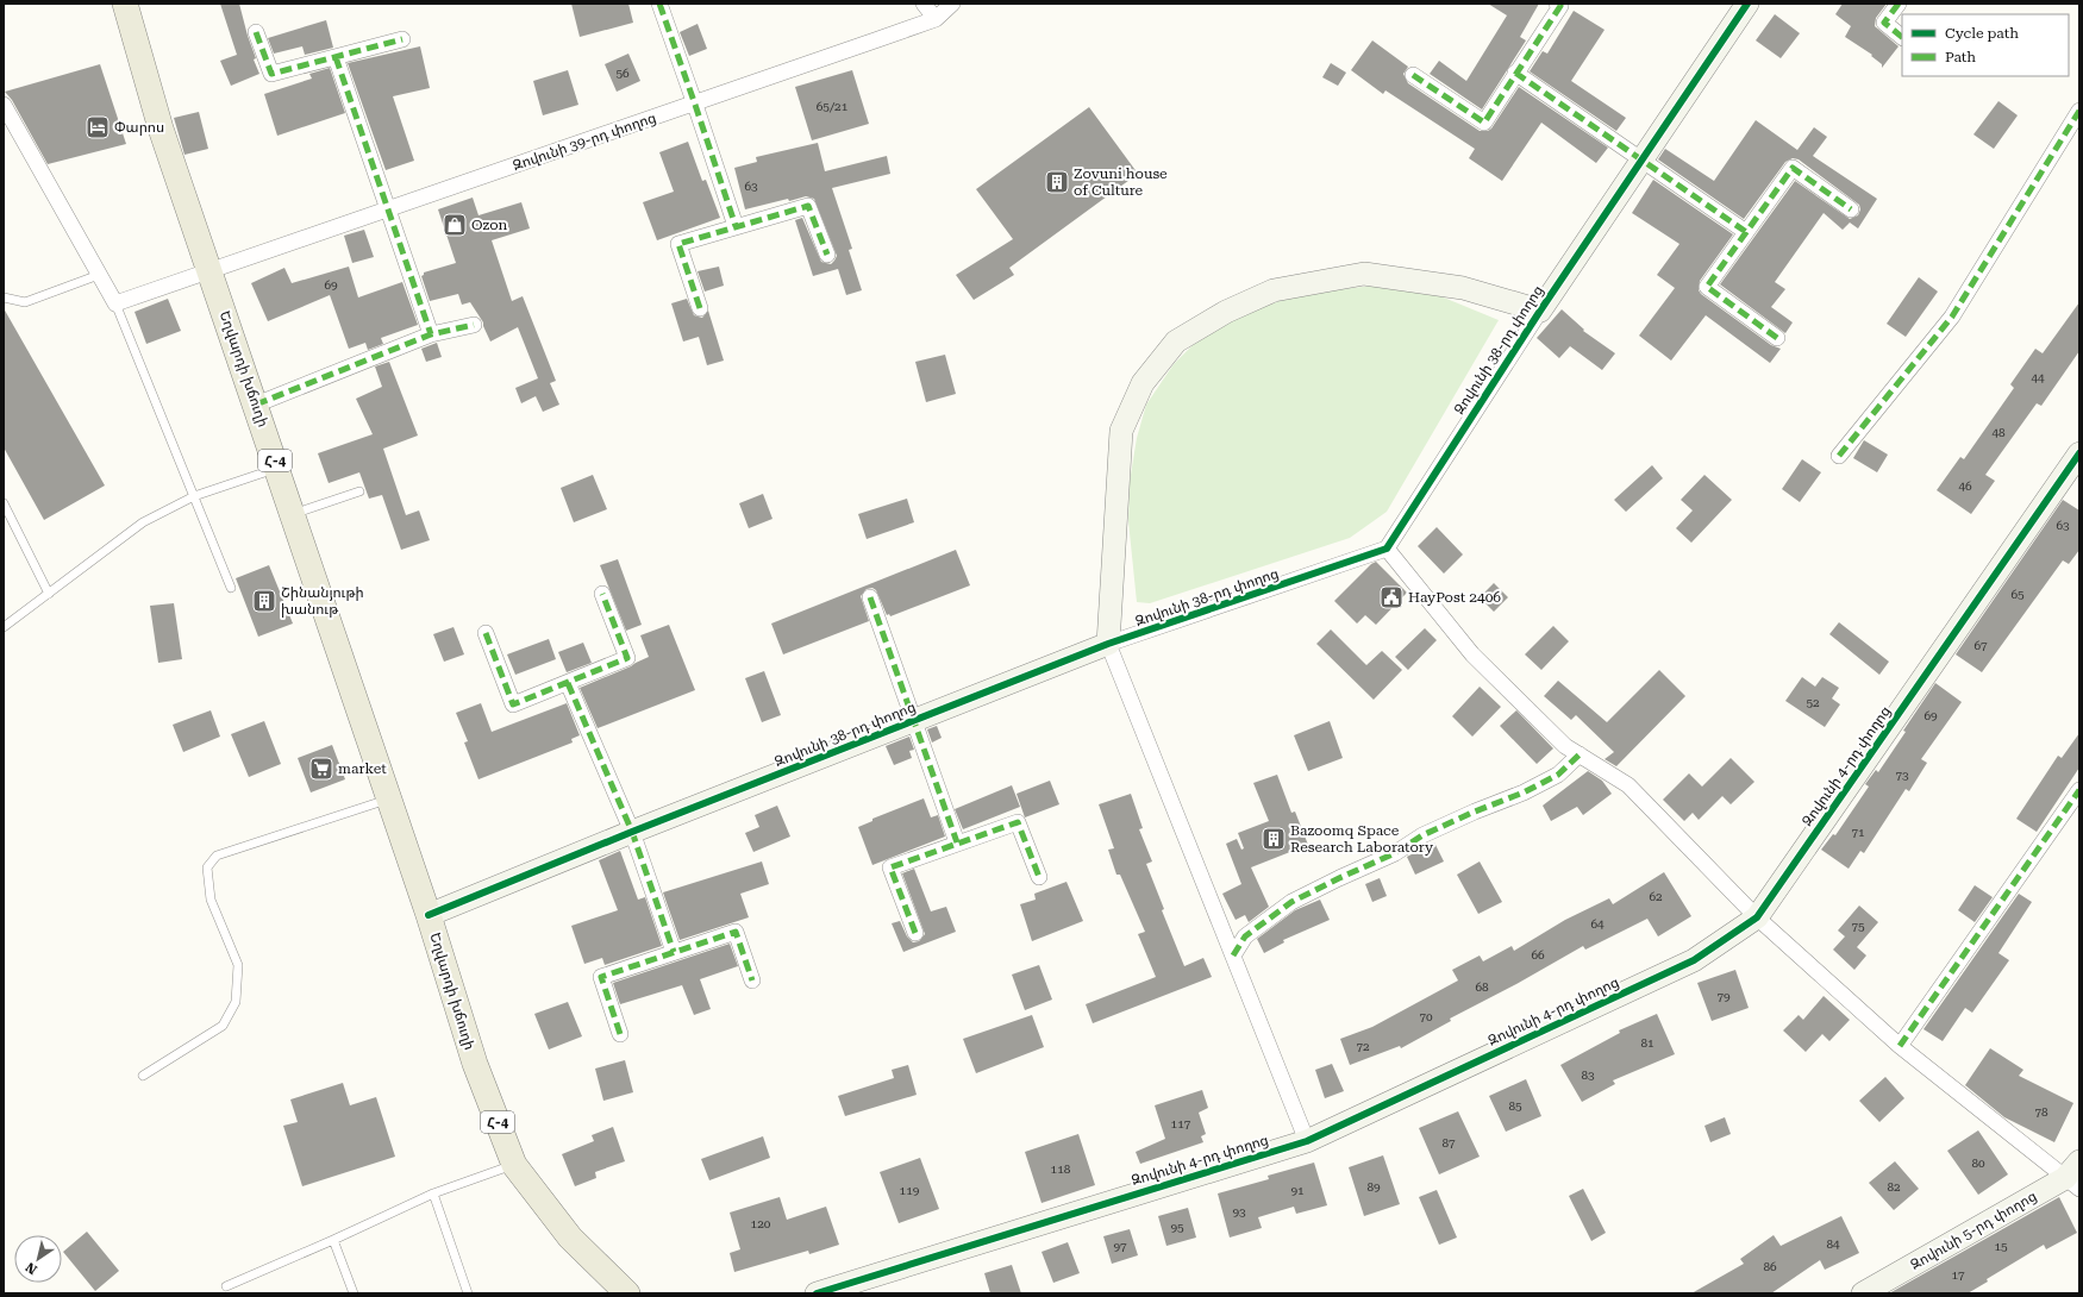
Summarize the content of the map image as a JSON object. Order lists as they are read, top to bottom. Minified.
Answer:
{"streets":{"main road":["Եղվարդի խճուղի","Հ-4"],"street":["Զովունի 39-րդ փողոց","Զովունի 38-րդ փողոց","Զովունի 4-րդ փողոց","Զովունի 5-րդ փողոց"]},"crossings":[["Զովունի 39-րդ փողոց","Եղվարդի խճուղի"],["Զովունի 38-րդ փողոց","Եղվարդի խճուղի"]],"places":{"hotel":["Փարոս"],"building":["Zovuni house of Culture","Շինանյութի խանութ","Bazoomq Space Research Laboratory"],"shop":["Ozon"],"public building":["HayPost 2406"],"supermarket":["market"]},"house_numbers":["56","65/21","63","69","44","48","46","63","65","67","52","69","73","71","62","64","75","66","68","79","70","81","72","83","85","78","117","87","80","118","89","82","119","91","93","120","95","84","97","15","86","17"],"legend":["Cycle path","Path"],"north":"bottom left"}
